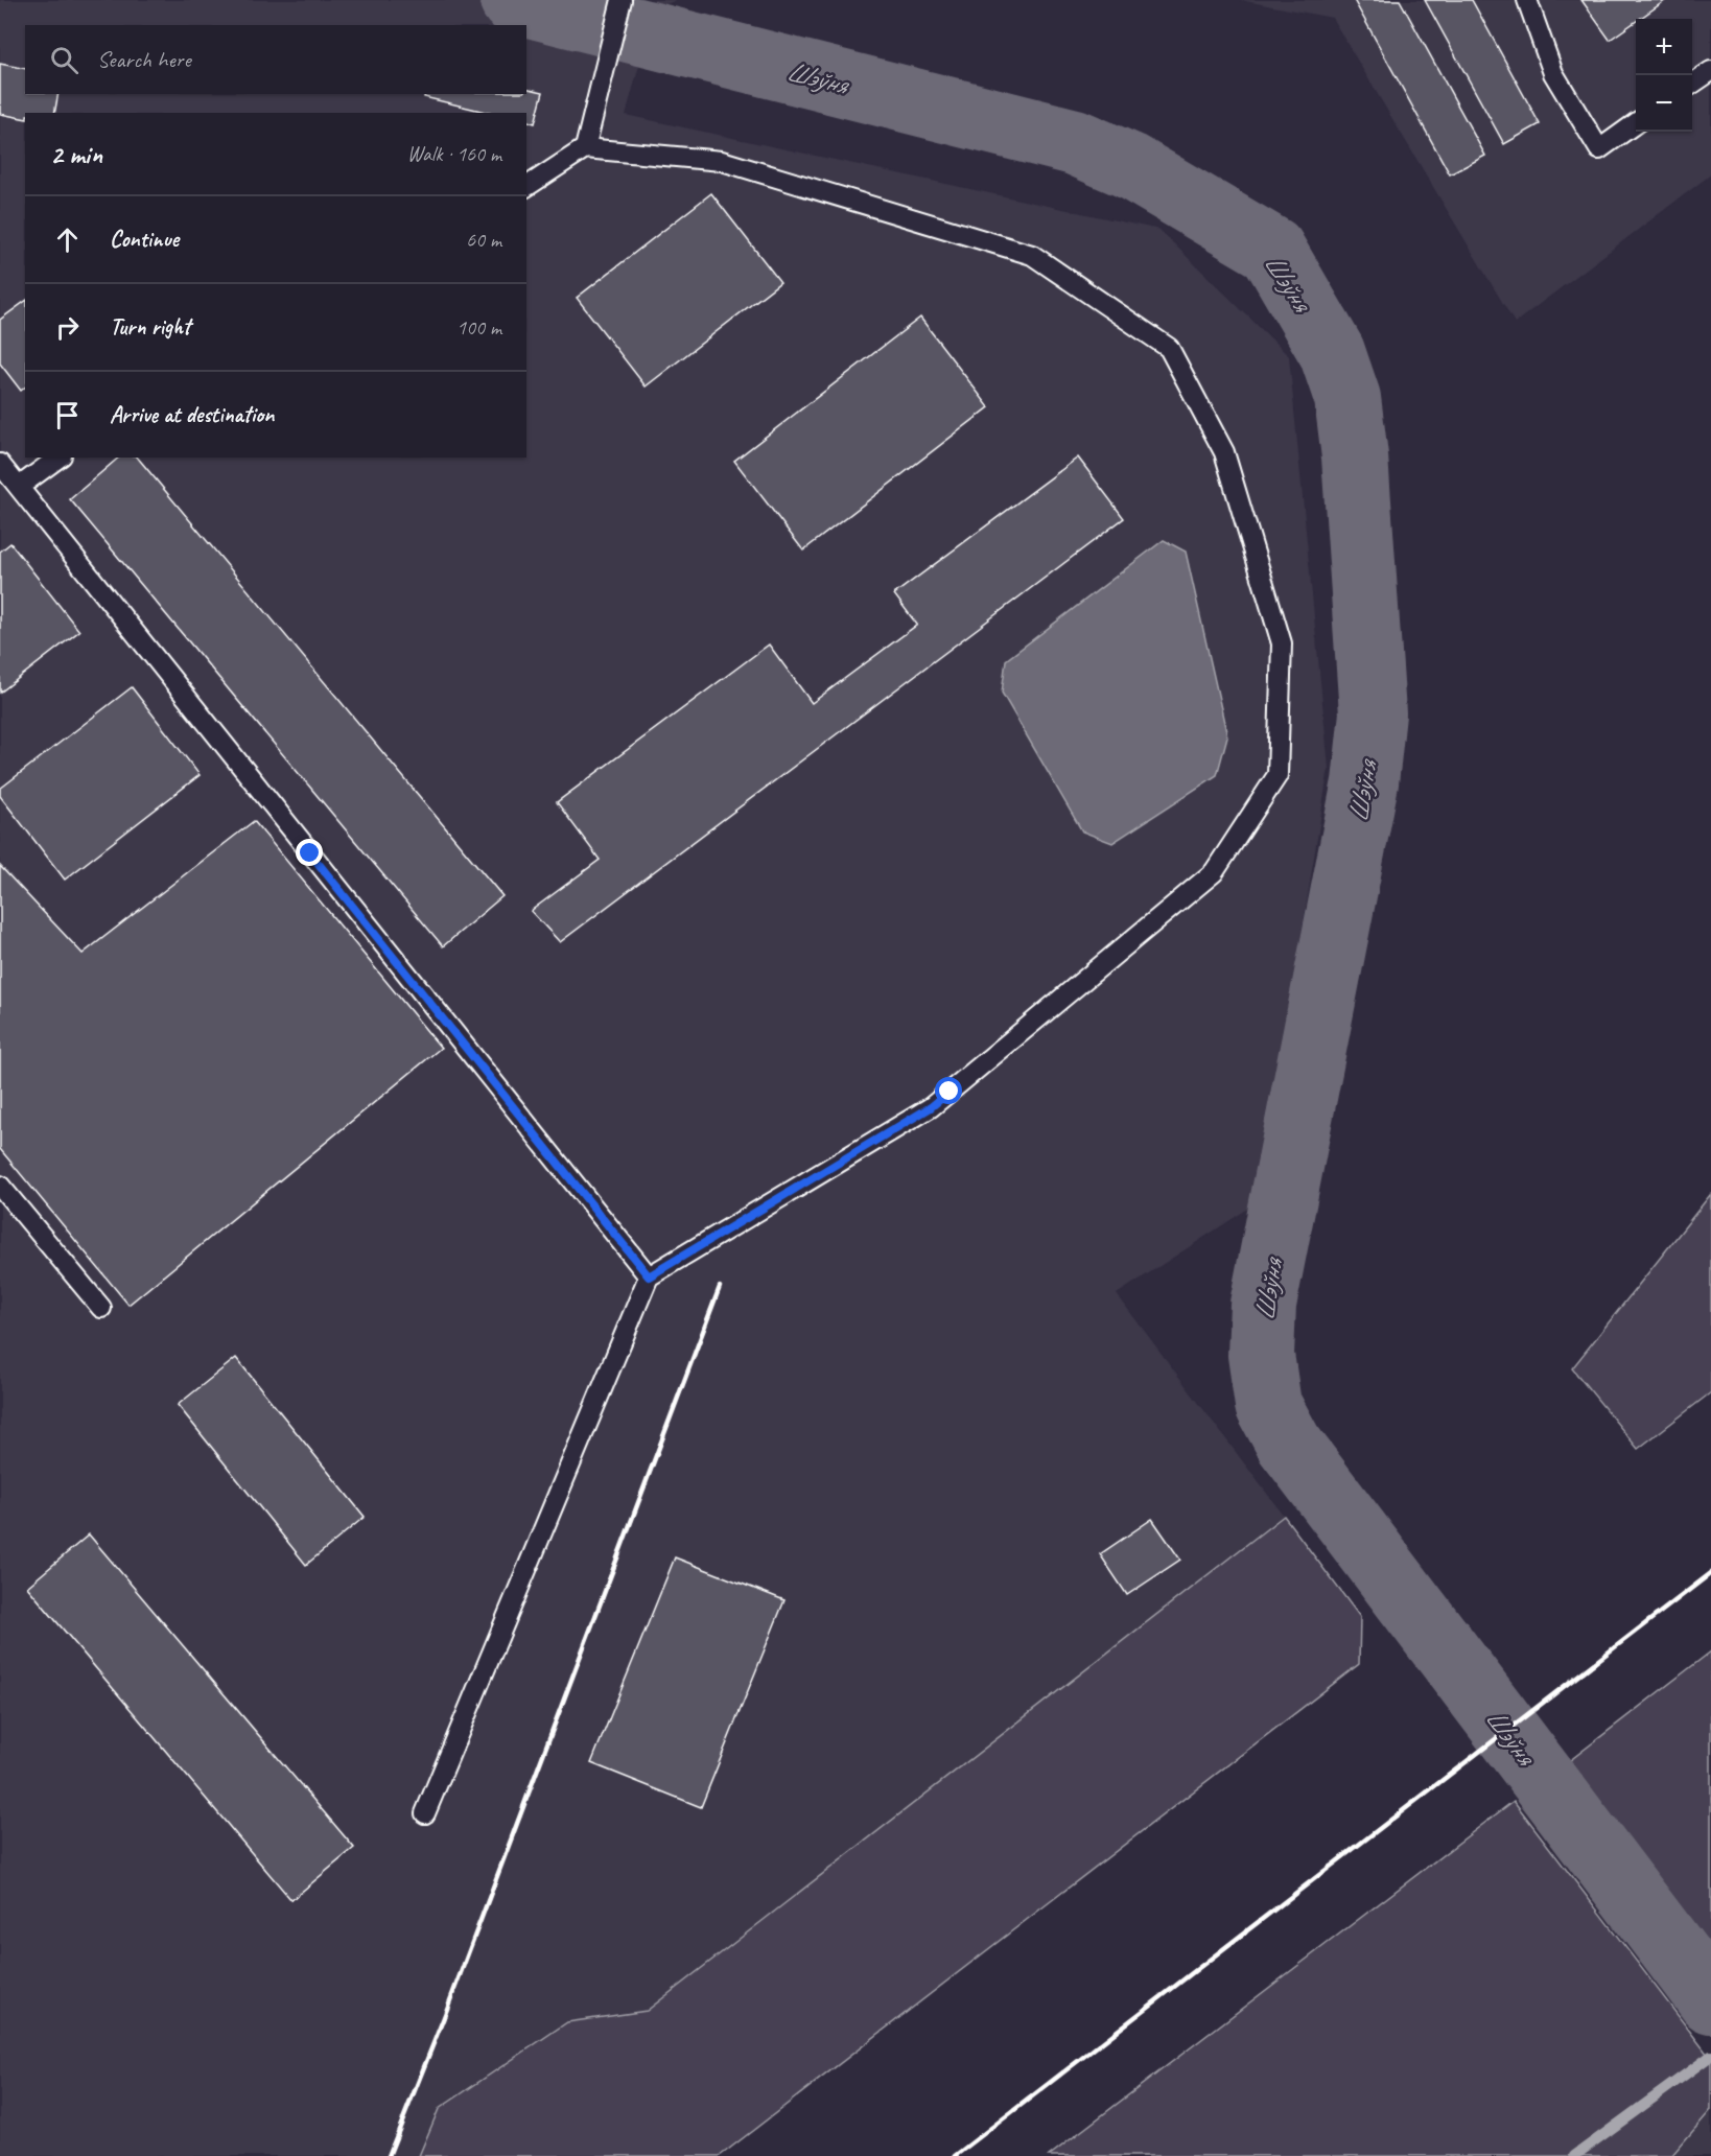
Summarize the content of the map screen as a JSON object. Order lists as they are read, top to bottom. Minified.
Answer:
{"water":["Шэўня"],"page":{"map_buttons":["+","−"],"search":"Search here","heading":["2 min","Walk · 160 m"],"list":[["Continue","60 m"],["Turn right","100 m"],"Arrive at destination"]}}
